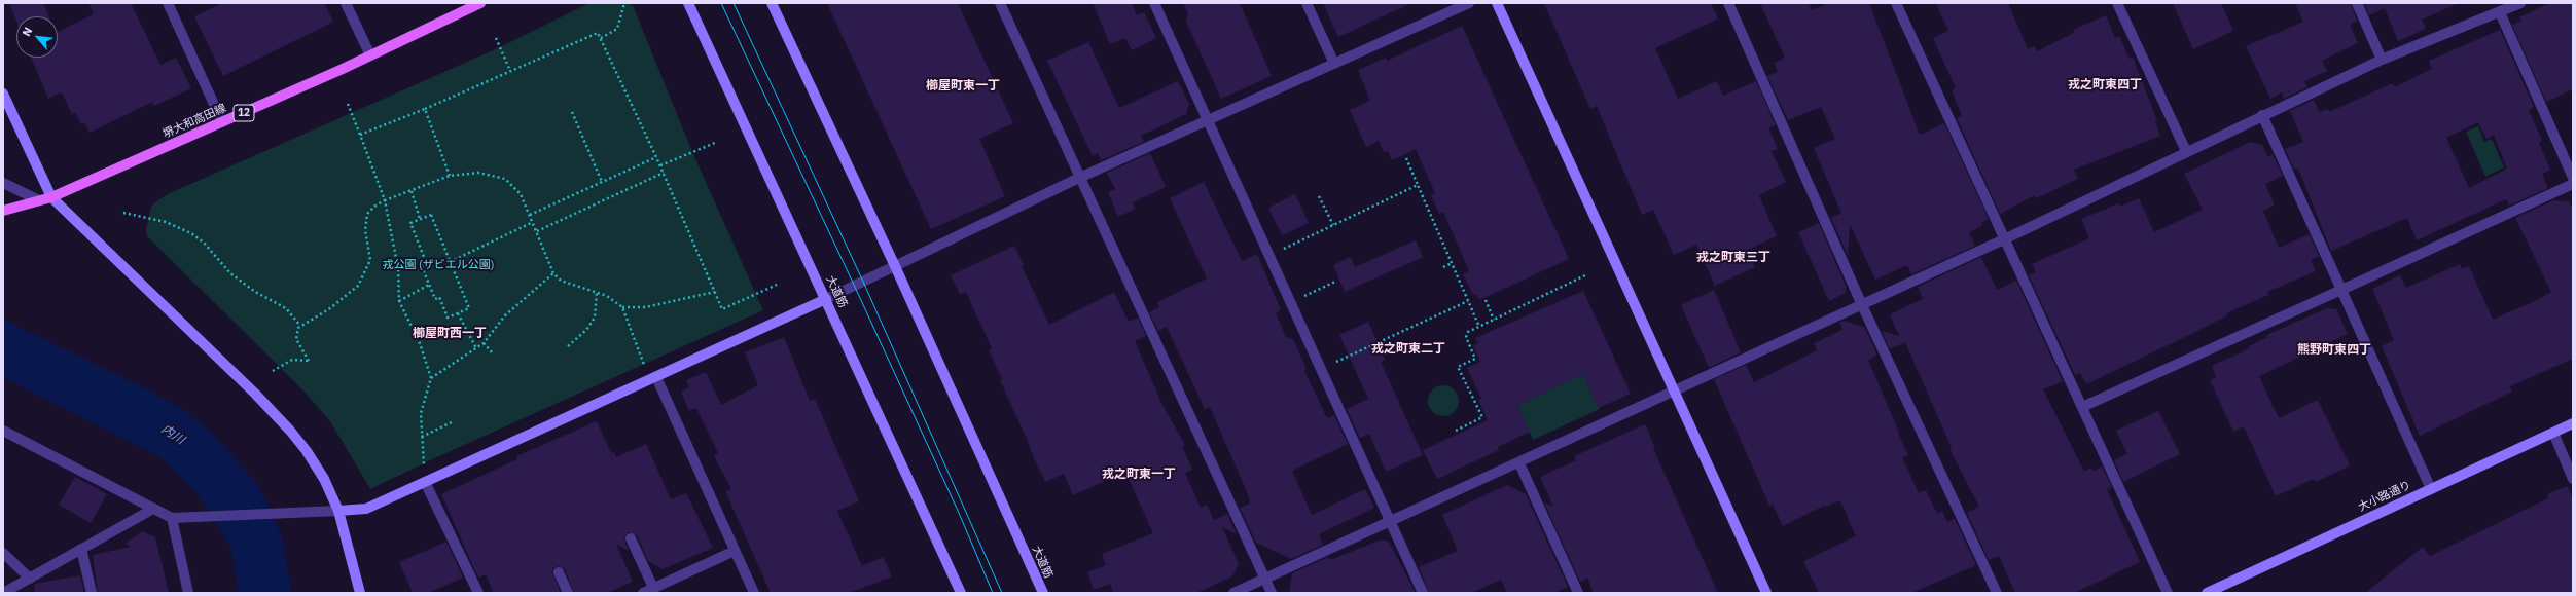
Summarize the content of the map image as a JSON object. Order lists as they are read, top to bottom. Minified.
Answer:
{"streets":{"main road":["12","堺大和高田線"],"street":["大道筋","大小路通り"]},"districts":["戎之町東四丁","櫛屋町東一丁","戎之町東三丁","櫛屋町西一丁","戎之町東二丁","熊野町東四丁","戎之町東一丁"],"water":["内川"],"parks":["戎公園 (ザビエル公園)"],"north":"top left"}
